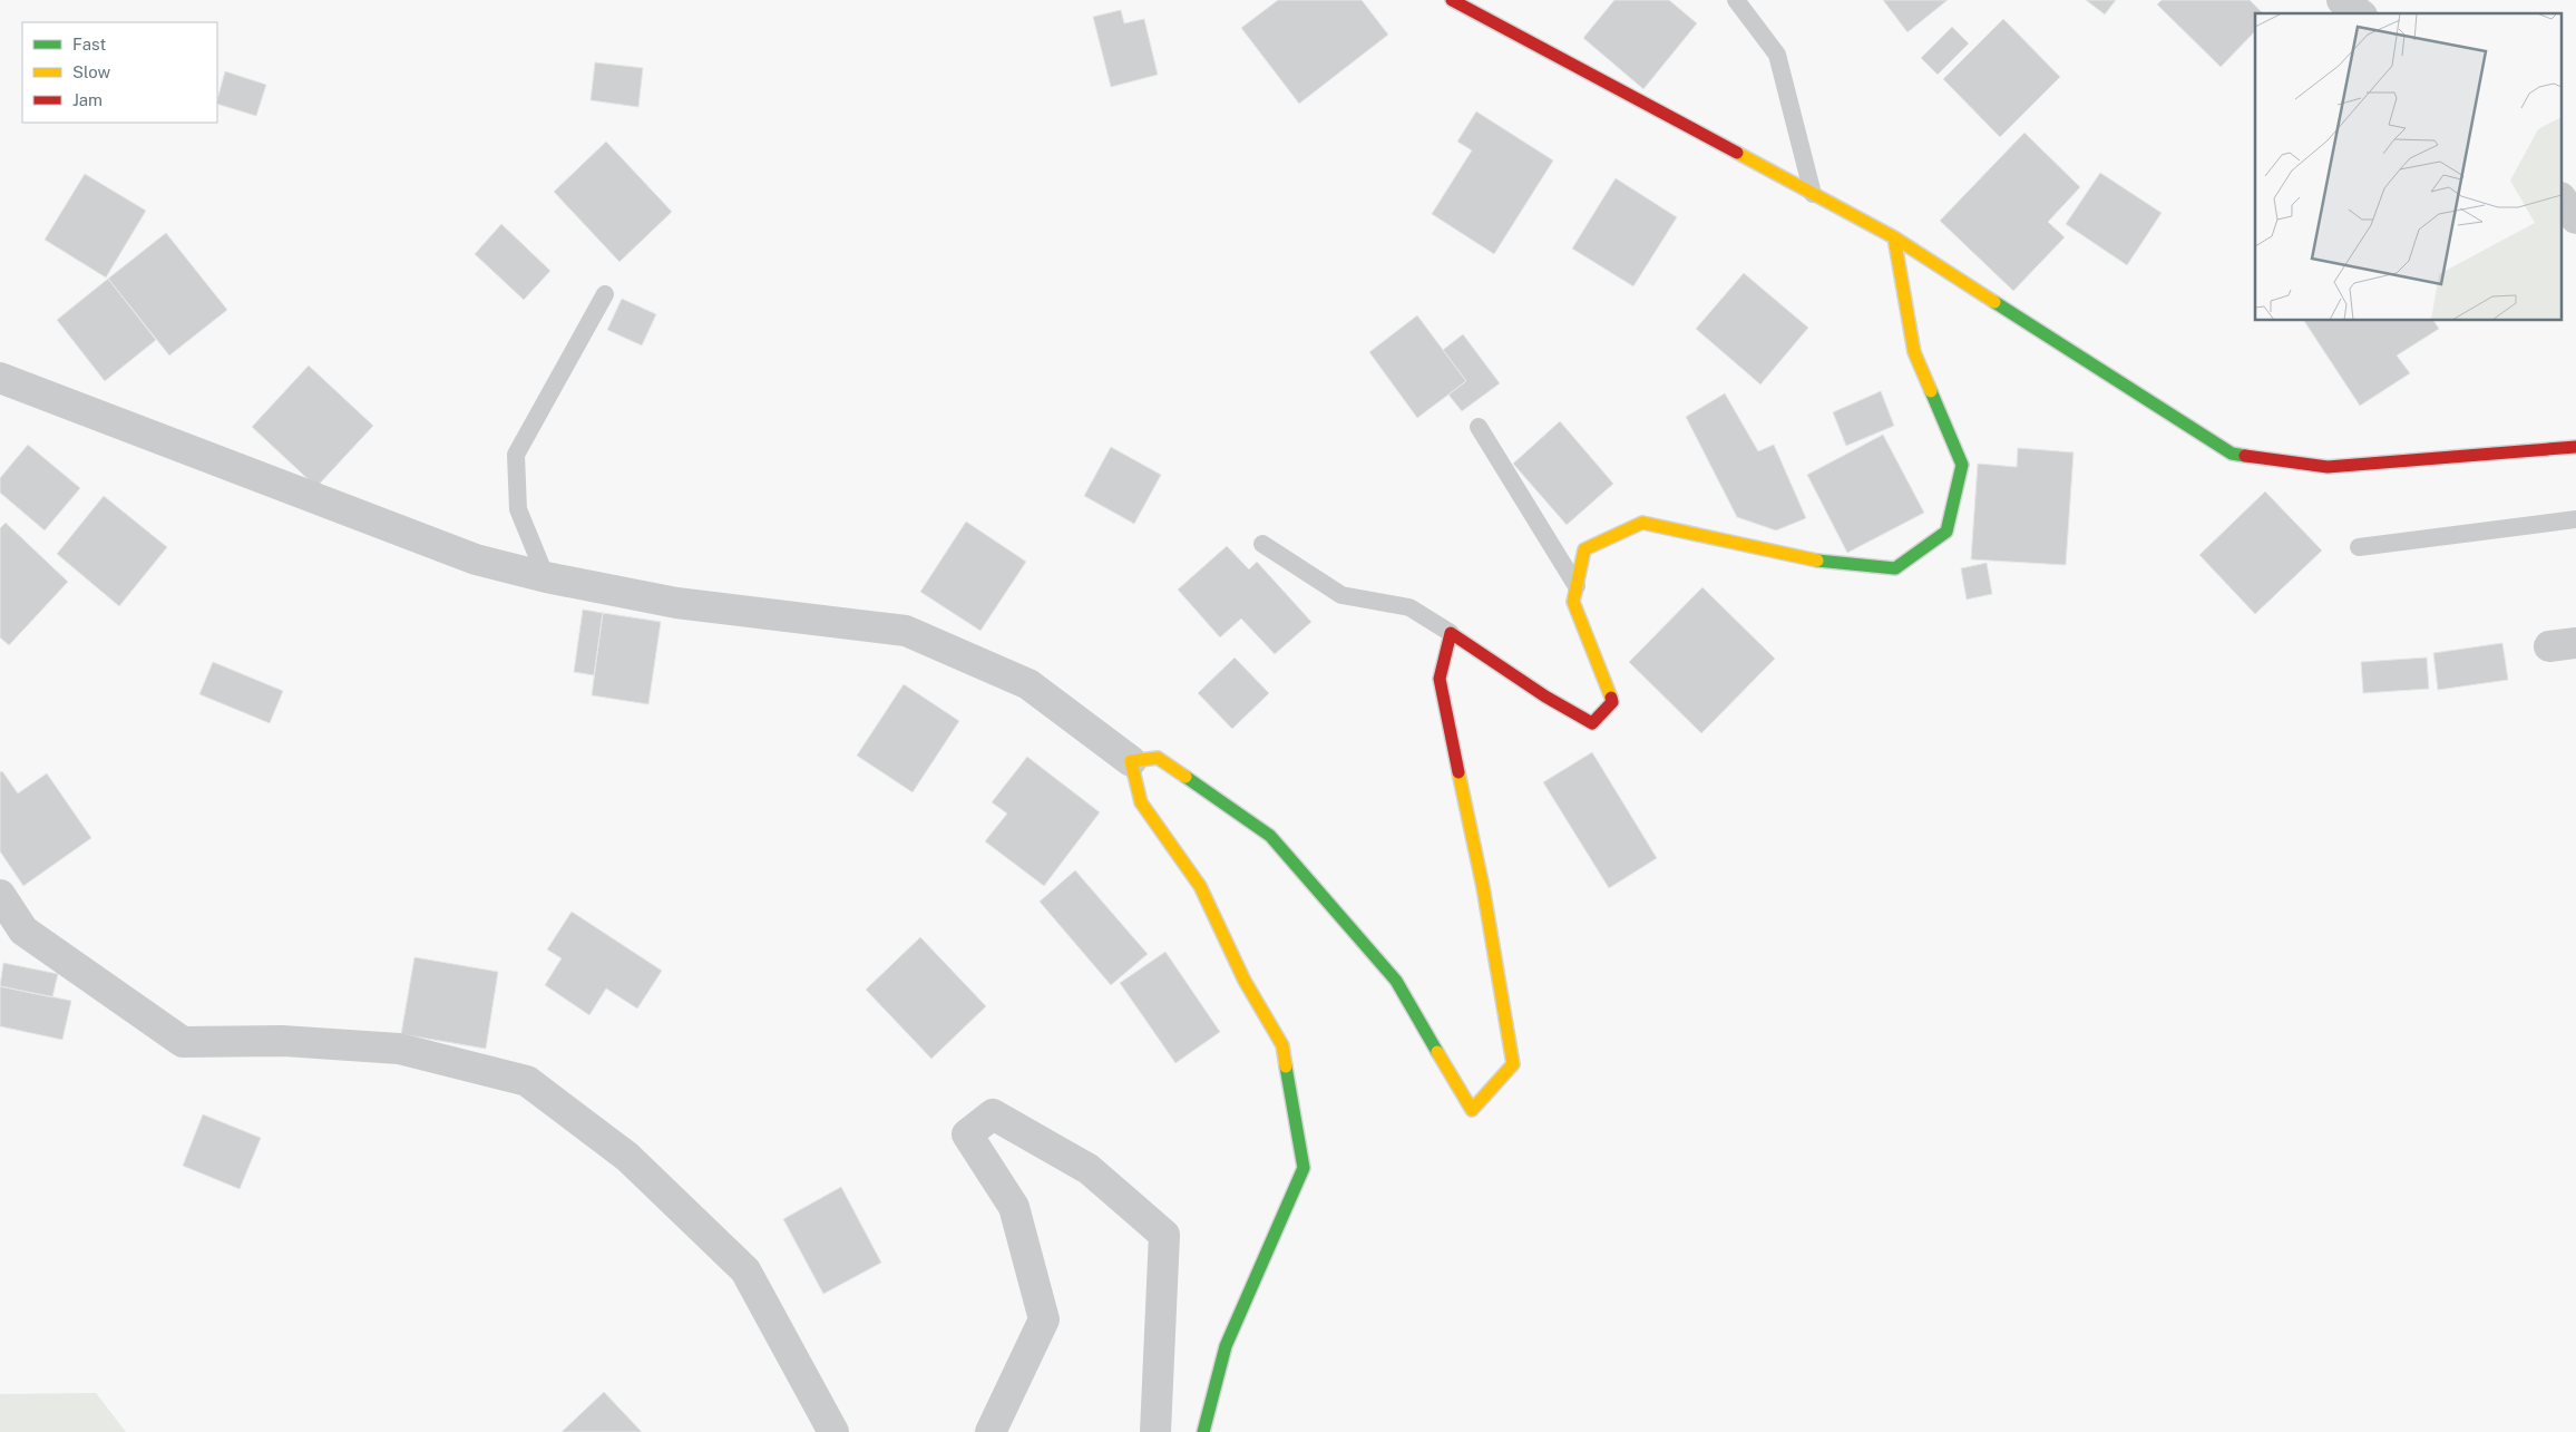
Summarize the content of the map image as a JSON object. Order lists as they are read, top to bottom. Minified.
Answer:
{"legend":["Fast","Slow","Jam"]}
